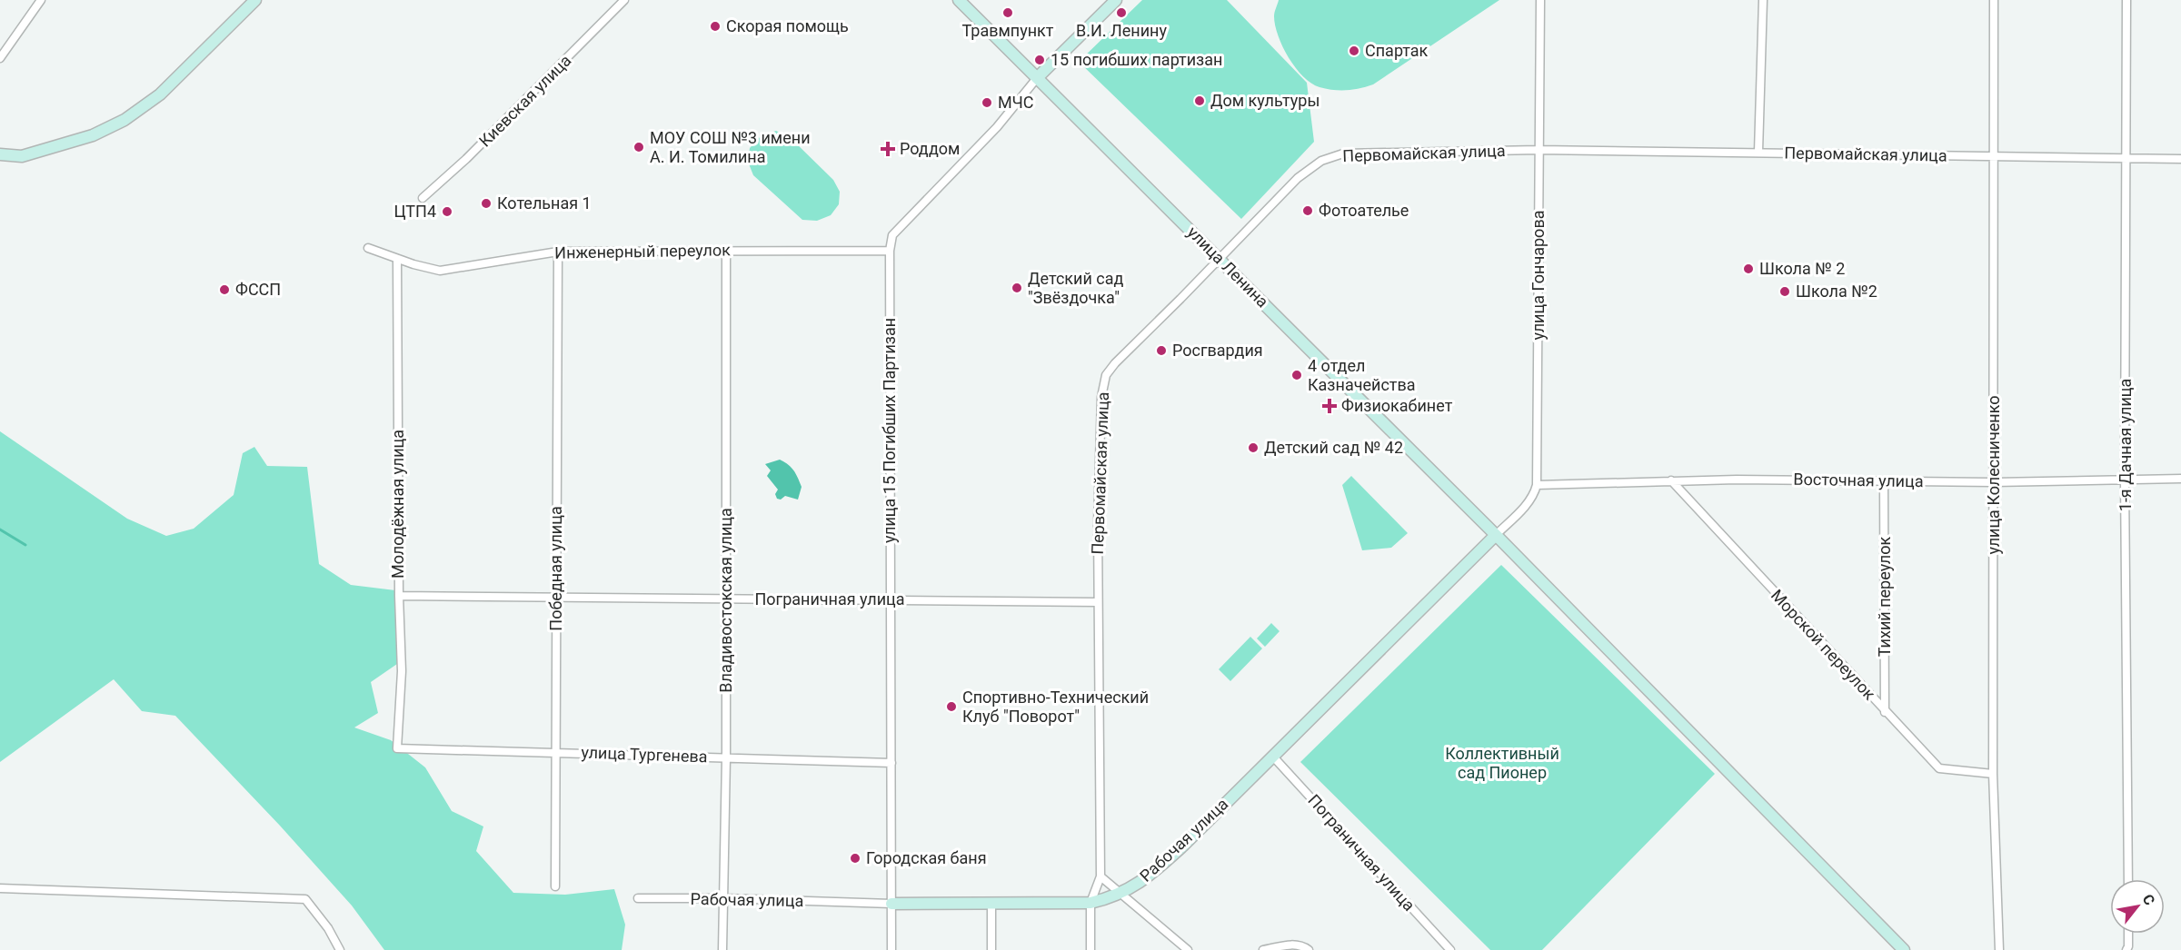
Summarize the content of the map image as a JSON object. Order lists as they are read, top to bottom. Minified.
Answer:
{"streets":{"main road":["улица Ленина","улица 15 Погибших Партизан","Рабочая улица"],"street":["Киевская улица","Первомайская улица","Инженерный переулок","улица Гончарова","1-я Дачная улица","улица Колесниченко","Восточная улица","Молодёжная улица","Победная улица","Тихий переулок","Пограничная улица","Владивостокская улица","Морской переулок","улица Тургенева"]},"crossings":[["Первомайская улица","улица Ленина"],["Первомайская улица","улица Гончарова"],["Первомайская улица","1-я Дачная улица"],["Первомайская улица","улица Колесниченко"],["Первомайская улица","Пограничная улица"],["Первомайская улица","Рабочая улица"],["Инженерный переулок","улица 15 Погибших Партизан"],["Инженерный переулок","Молодёжная улица"],["Инженерный переулок","Победная улица"],["Инженерный переулок","Владивостокская улица"],["улица Ленина","улица Гончарова"],["улица Ленина","улица 15 Погибших Партизан"],["улица Ленина","Рабочая улица"],["улица Гончарова","Восточная улица"],["улица Гончарова","Рабочая улица"],["улица 15 Погибших Партизан","Пограничная улица"],["улица 15 Погибших Партизан","улица Тургенева"],["улица 15 Погибших Партизан","Рабочая улица"],["1-я Дачная улица","Восточная улица"],["улица Колесниченко","Восточная улица"],["улица Колесниченко","Морской переулок"],["Восточная улица","Тихий переулок"],["Восточная улица","Морской переулок"],["Молодёжная улица","Пограничная улица"],["Молодёжная улица","улица Тургенева"],["Победная улица","Пограничная улица"],["Победная улица","улица Тургенева"],["Тихий переулок","Морской переулок"],["Пограничная улица","Владивостокская улица"],["Пограничная улица","Рабочая улица"],["Владивостокская улица","улица Тургенева"],["Владивостокская улица","Рабочая улица"]],"parks":["Коллективный сад Пионер"],"places":{"other":["Травмпункт","В.И. Ленину","Скорая помощь","Спартак","15 погибших партизан","Дом культуры","МЧС","МОУ СОШ №3 имени А. И. Томилина","Котельная 1","Фотоателье","ЦТП4","Школа № 2","Детский сад \"Звёздочка\"","ФССП","Школа №2","Росгвардия","4 отдел Казначейства","Детский сад № 42","Спортивно-Технический Клуб \"Поворот\"","Городская баня"],"health":["Роддом","Физиокабинет"]},"north":"top right"}
